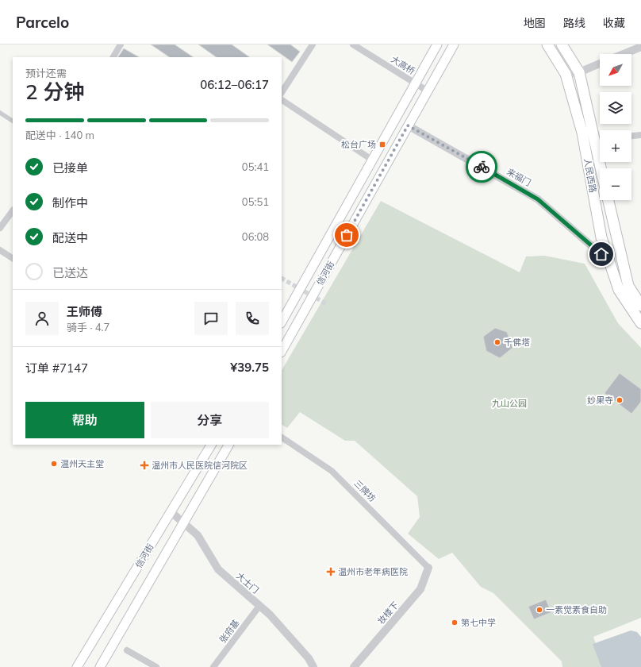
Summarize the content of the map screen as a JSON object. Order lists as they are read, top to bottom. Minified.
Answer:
{"streets":{"highway":["人民西路"],"main road":["信河街"],"street":["大高桥","来福门","三牌坊","大士门","妆楼下","张府基"]},"crossings":[["大高桥","信河街"],["人民西路","来福门"],["来福门","信河街"],["信河街","大士门"],["三牌坊","妆楼下"],["大士门","张府基"]],"parks":["九山公园"],"places":{"transit":["松台广场"],"other":["千佛塔","妙果寺","温州天主堂","一素觉素食自助","第七中学"],"health":["温州市人民医院信河院区","温州市老年病医院"]},"north":"bottom left","page":{"header":"Parcelo","nav":["地图","路线","收藏"],"map_buttons":["+","−"],"heading":["2 分钟","预计还需","06:12–06:17"],"panel":["王师傅","骑手 · 4.7","订单 #7147","¥39.75"],"bar":"配送中 · 140 m","list":[["已接单","05:41"],["制作中","05:51"],["配送中","06:08"],"已送达"],"buttons":["帮助","分享"]}}
